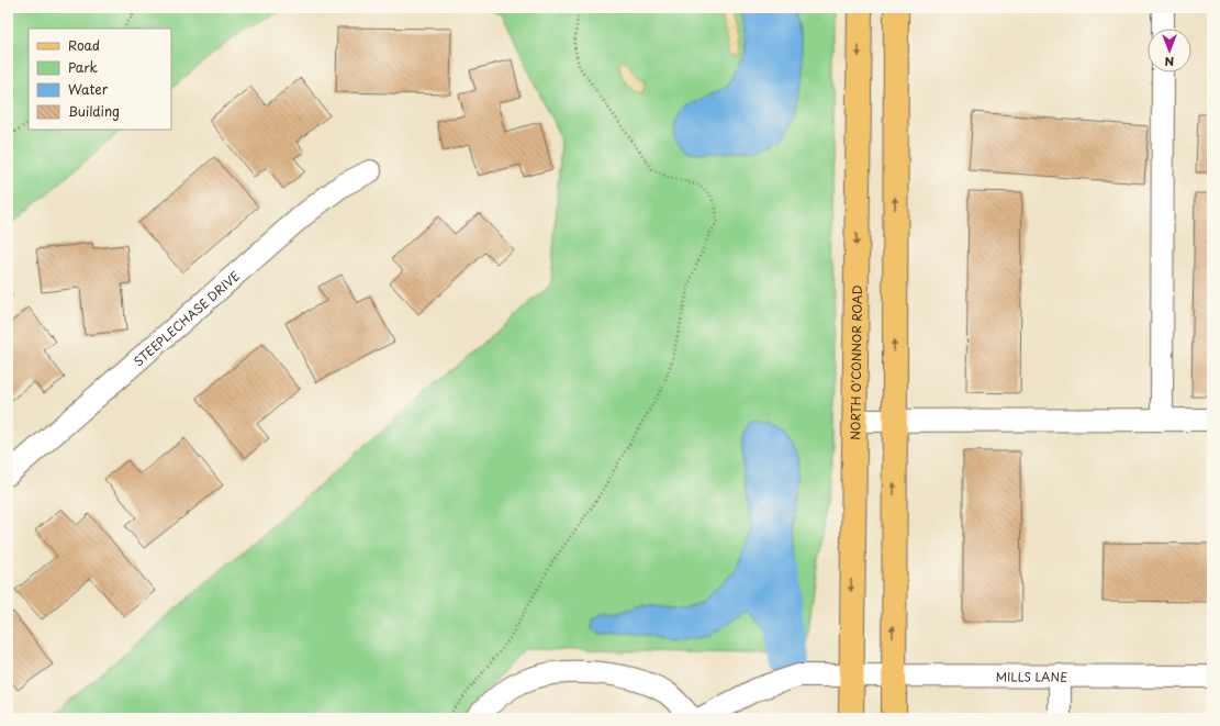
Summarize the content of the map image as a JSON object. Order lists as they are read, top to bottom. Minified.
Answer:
{"streets":{"main road":["NORTH O'CONNOR ROAD"],"street":["STEEPLECHASE DRIVE","MILLS LANE"]},"crossings":[["NORTH O'CONNOR ROAD","MILLS LANE"]],"legend":["Road","Park","Water","Building"],"north":"bottom"}
